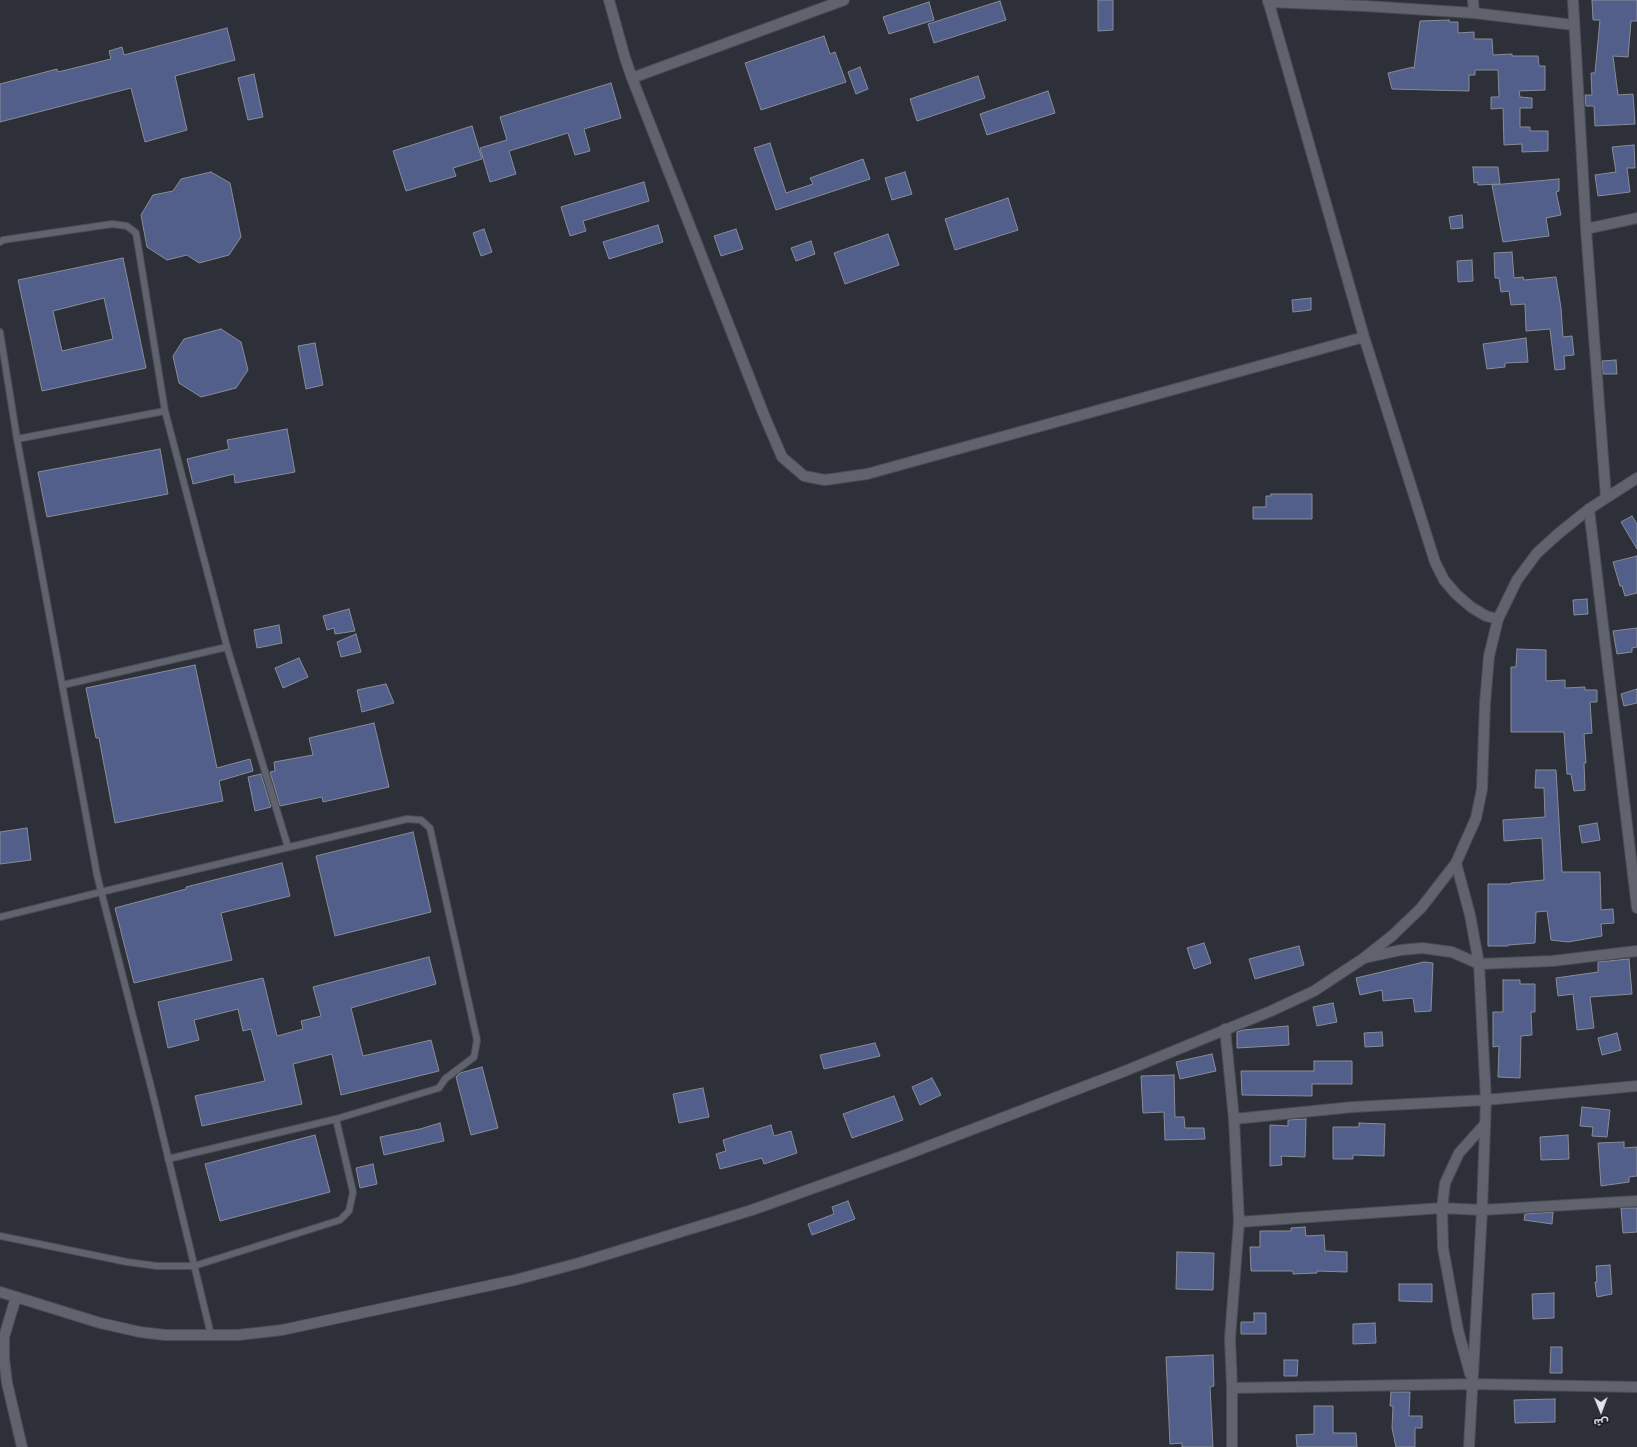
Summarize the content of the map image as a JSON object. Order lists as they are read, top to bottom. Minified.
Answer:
{"north":"bottom"}
